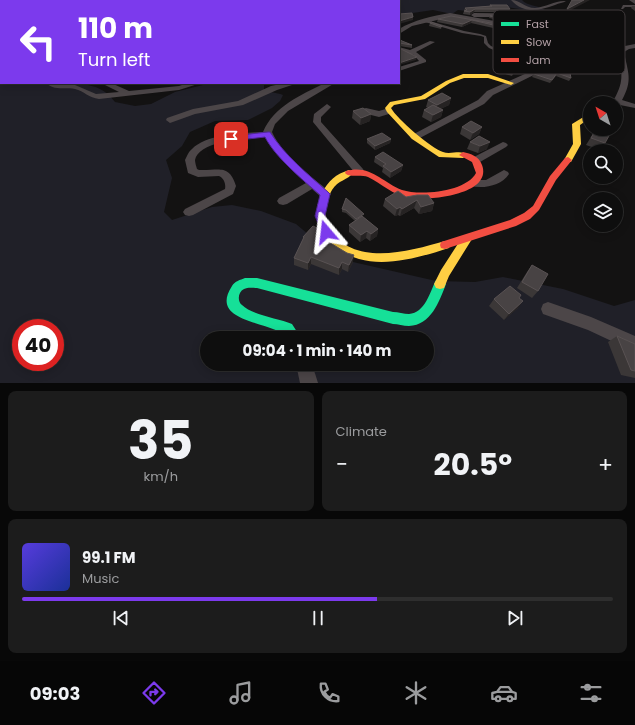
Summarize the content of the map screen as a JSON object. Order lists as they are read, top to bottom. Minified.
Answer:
{"legend":["Fast","Slow","Jam"],"north":"top left","page":{"turn":["110 m","Turn left"],"limit":"40","trip":"09:04 · 1 min · 140 m","tile":[["35","km/h"],"Climate"],"heat":["−","20.5°","+"],"song":["99.1 FM","Music"],"tabs":"09:03"}}
